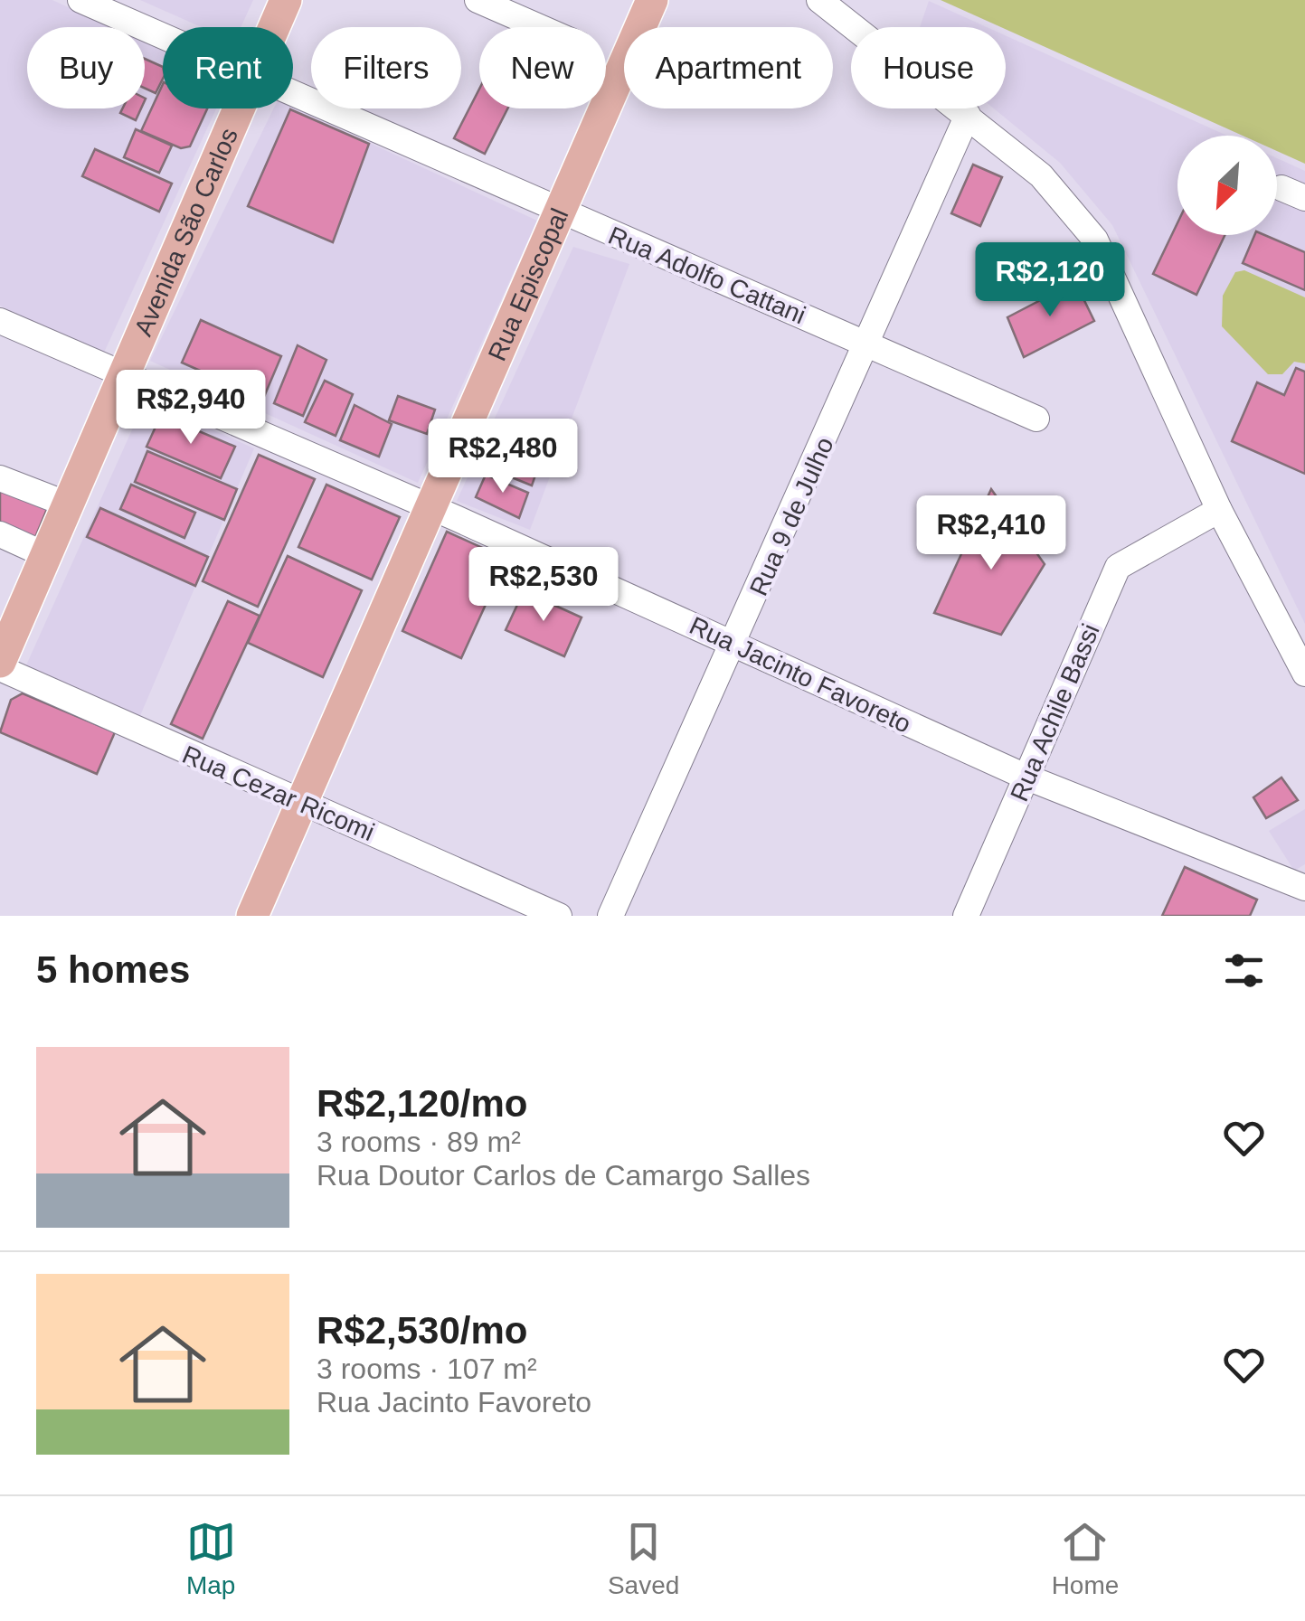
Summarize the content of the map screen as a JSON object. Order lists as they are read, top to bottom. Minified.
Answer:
{"streets":{"main road":["Avenida São Carlos","Rua Episcopal"],"street":["Rua Adolfo Cattani","Rua 9 de Julho","Rua Jacinto Favoreto","Rua Achile Bassi","Rua Cezar Ricomi"]},"crossings":[["Avenida São Carlos","Rua Jacinto Favoreto"],["Avenida São Carlos","Rua Cezar Ricomi"],["Rua Adolfo Cattani","Rua Episcopal"],["Rua Adolfo Cattani","Rua 9 de Julho"],["Rua Episcopal","Rua Jacinto Favoreto"],["Rua Episcopal","Rua Cezar Ricomi"],["Rua 9 de Julho","Rua Jacinto Favoreto"],["Rua Jacinto Favoreto","Rua Achile Bassi"]],"north":"bottom left","page":{"chip":["Buy","Rent","Filters","New","Apartment","House"],"price":["R$2,120","R$2,940","R$2,480","R$2,410","R$2,530"],"heading":"5 homes","list":[{"name":"R$2,120/mo","note":"3 rooms · 89 m² · Rua Doutor Carlos de Camargo Salles"},{"name":"R$2,530/mo","note":"3 rooms · 107 m² · Rua Jacinto Favoreto"}],"tabs":["Map","Saved","Home"]}}
